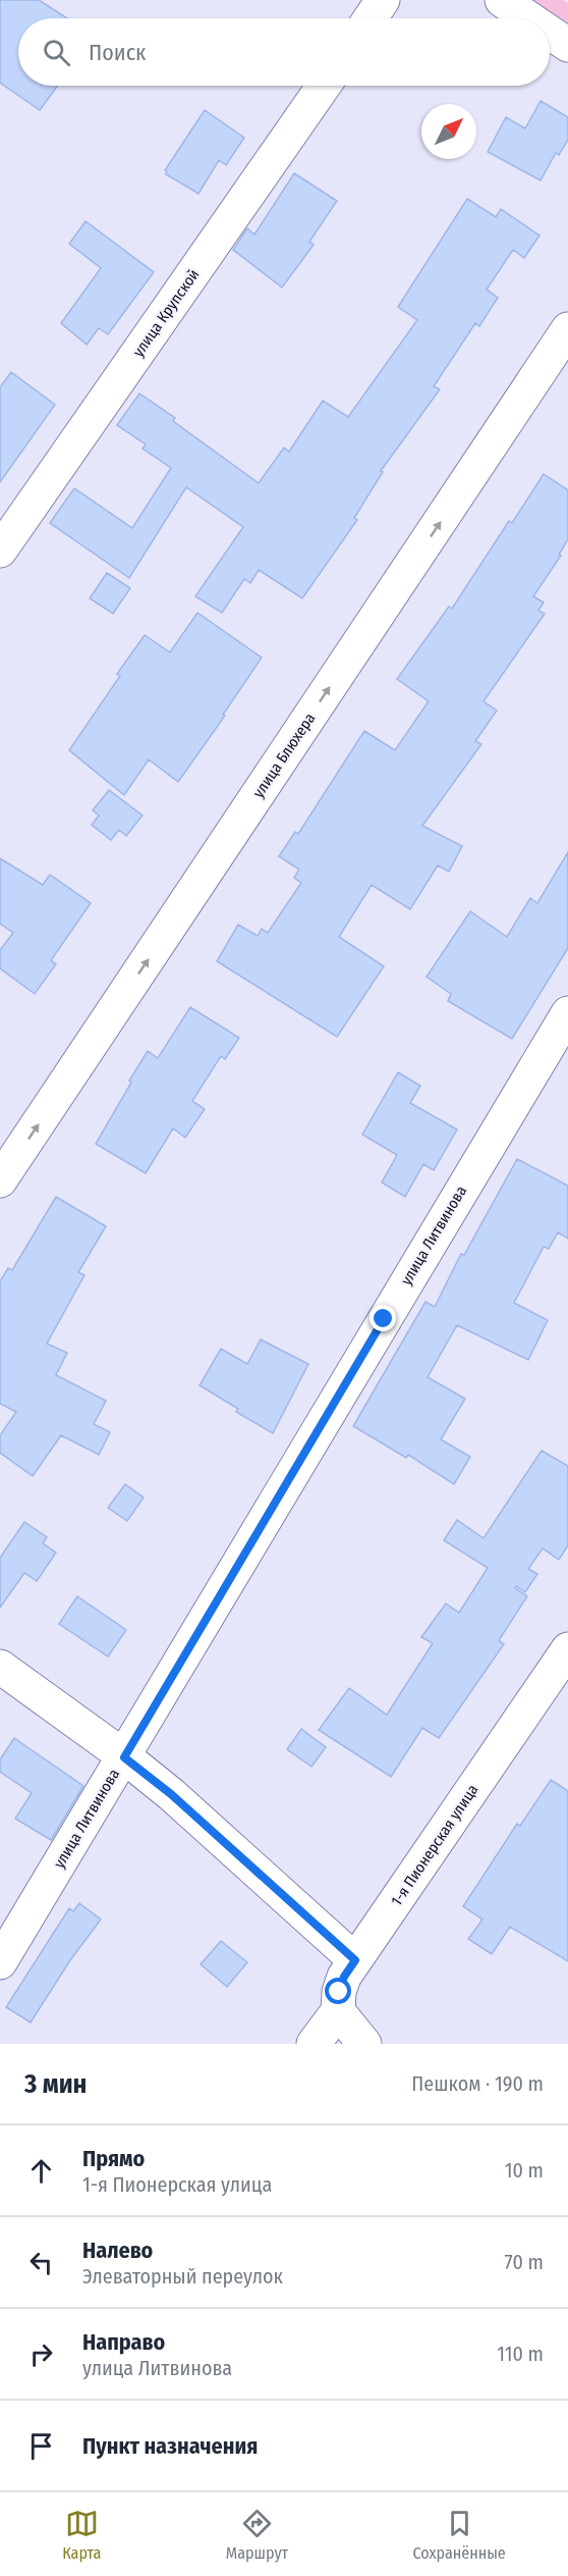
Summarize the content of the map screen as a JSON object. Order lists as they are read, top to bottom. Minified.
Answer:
{"streets":{"street":["улица Крупской","улица Блюхера","улица Литвинова","1-я Пионерская улица"]},"one_way":["улица Блюхера"],"north":"top right","page":{"search":"Поиск","heading":["3 мин","Пешком · 190 m"],"list":[["Прямо","1-я Пионерская улица","10 m"],["Налево","Элеваторный переулок","70 m"],["Направо","улица Литвинова","110 m"],"Пункт назначения"],"nav":["Карта","Маршрут","Сохранённые"]}}
